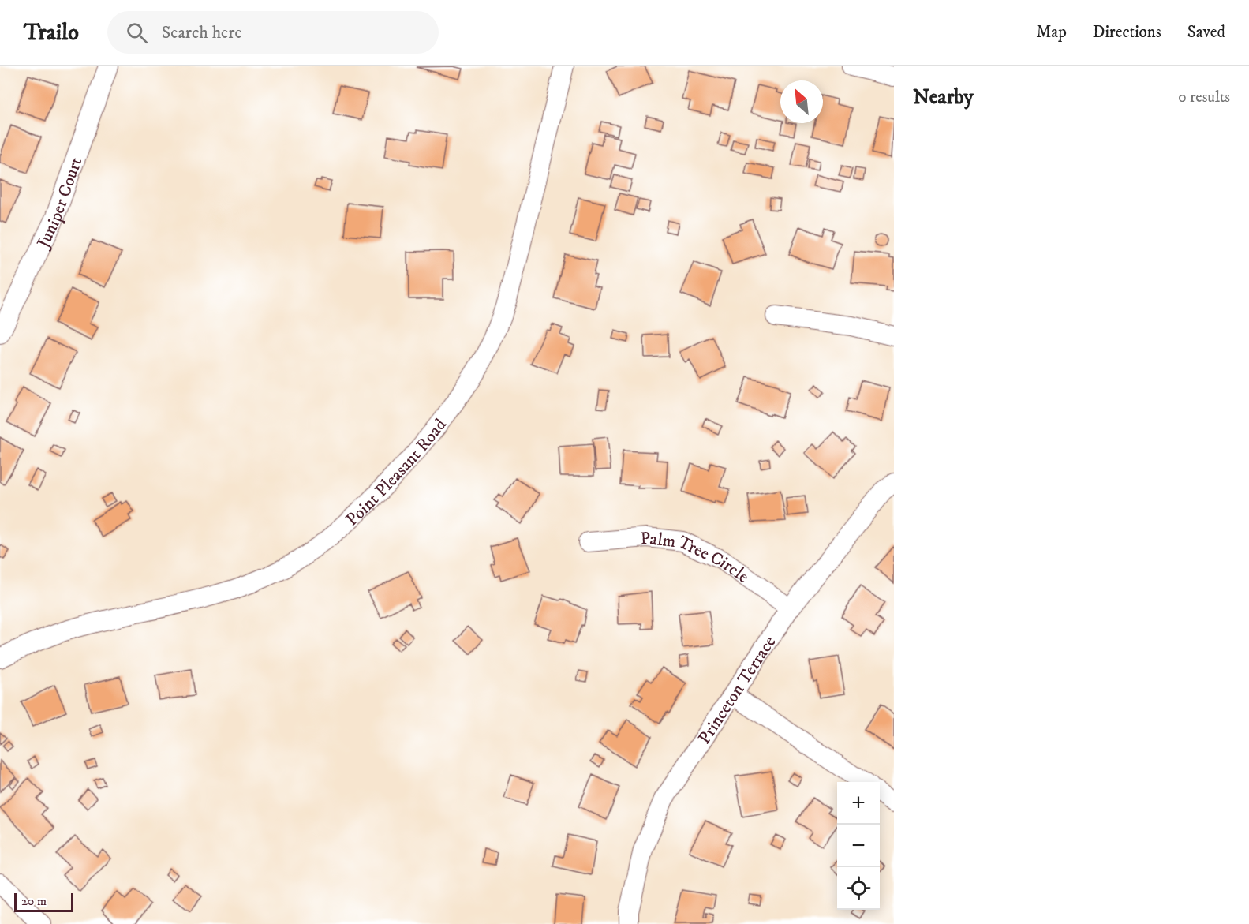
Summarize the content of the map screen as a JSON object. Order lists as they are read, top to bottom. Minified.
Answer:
{"streets":{"street":["Juniper Court","Point Pleasant Road","Palm Tree Circle","Princeton Terrace"]},"crossings":[["Palm Tree Circle","Princeton Terrace"]],"scale_bar":"20 m","north":"top left","page":{"header":"Trailo","search":"Search here","nav":["Map","Directions","Saved"],"heading":["Nearby","0 results"],"map_buttons":["+","−"],"scale":"20 m"}}
